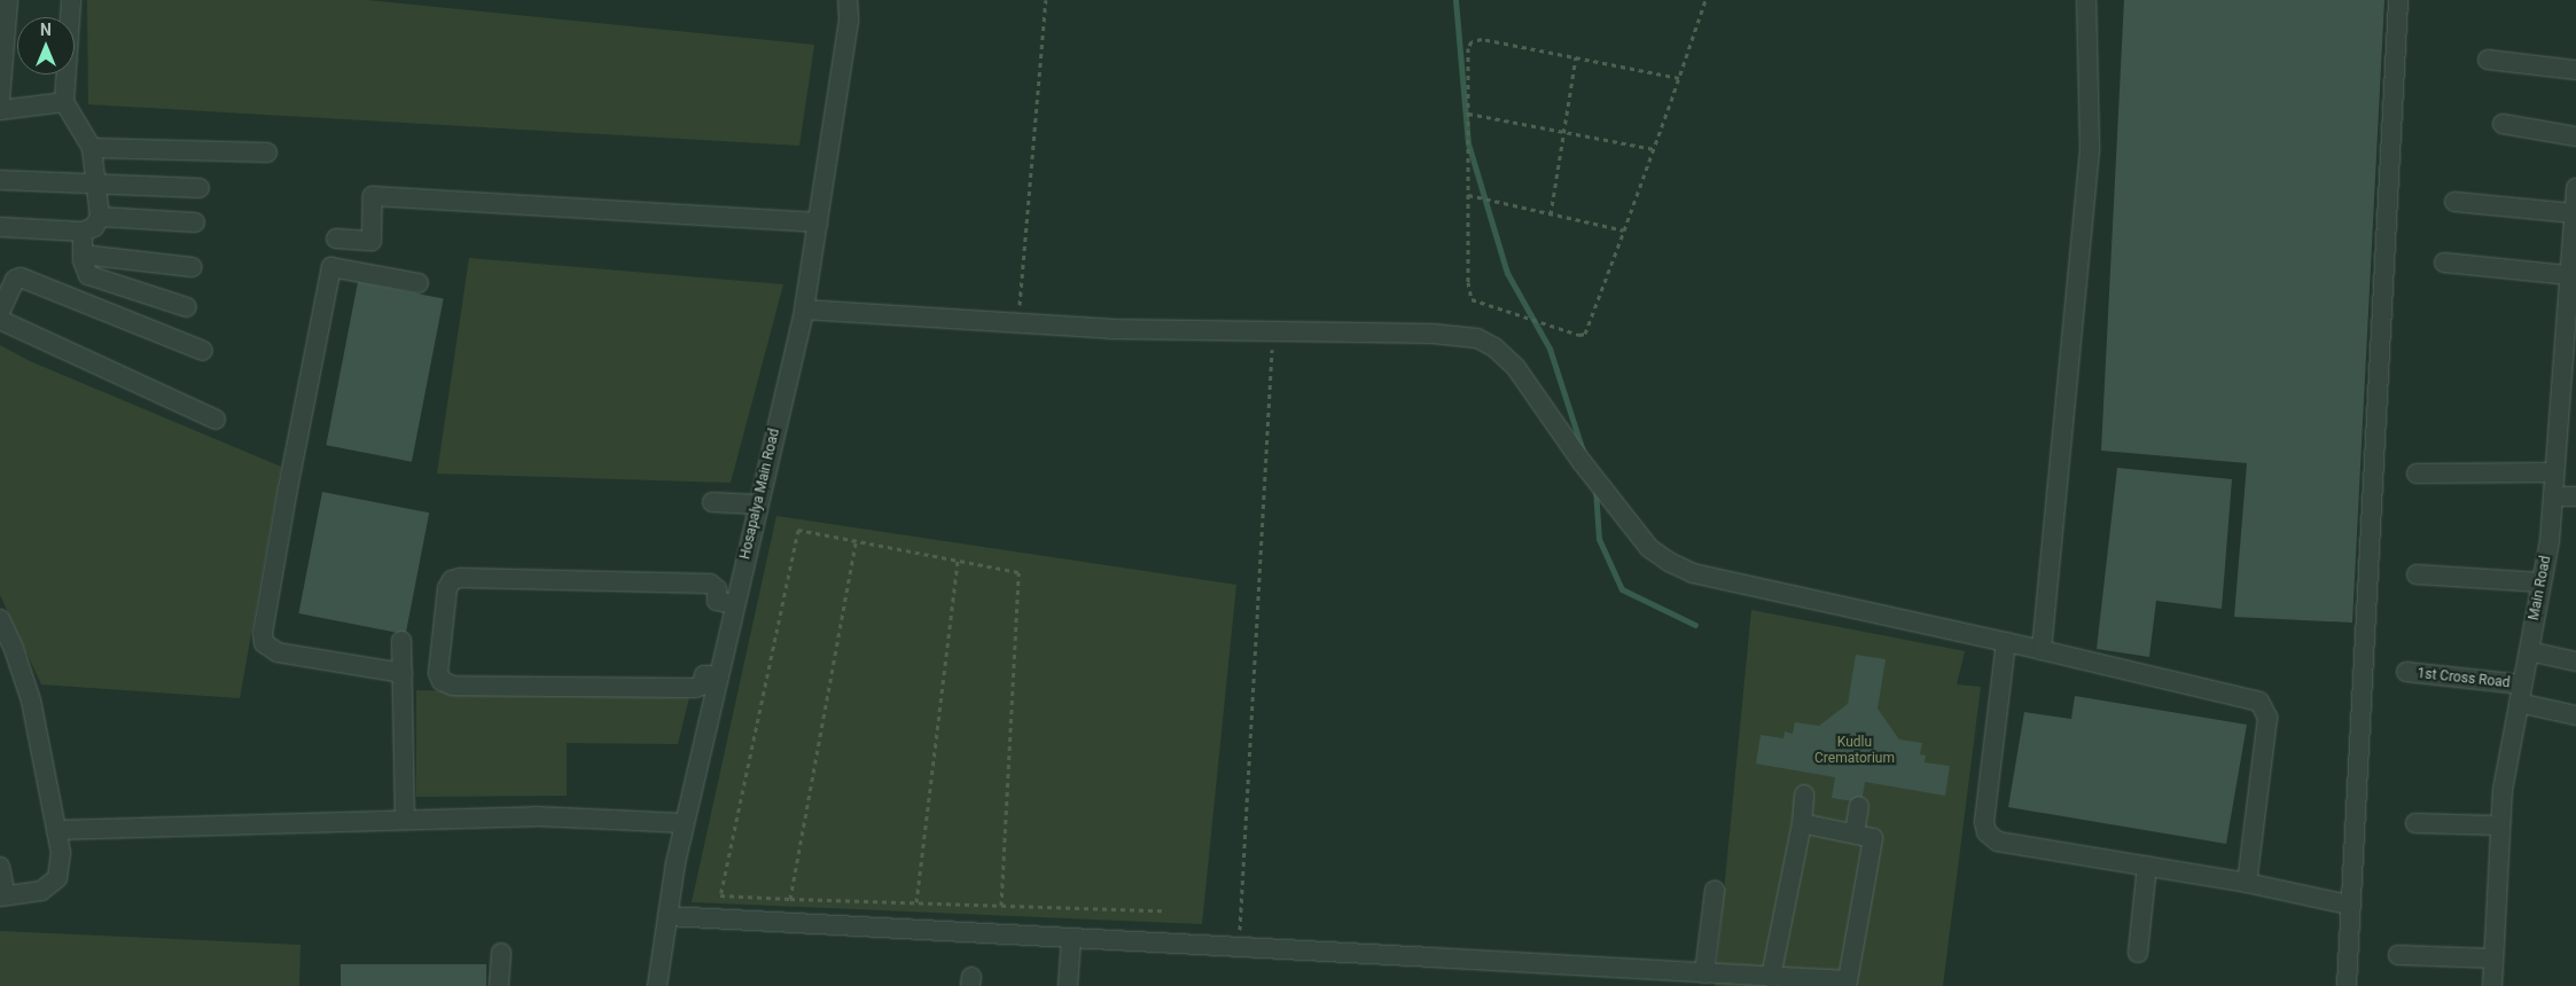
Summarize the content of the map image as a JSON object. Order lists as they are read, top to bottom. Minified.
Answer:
{"streets":{"street":["Hosapalya Main Road","Main Road","1st Cross Road"]},"crossings":[["Main Road","1st Cross Road"]],"parks":["Kudlu Crematorium"],"north":"top"}
